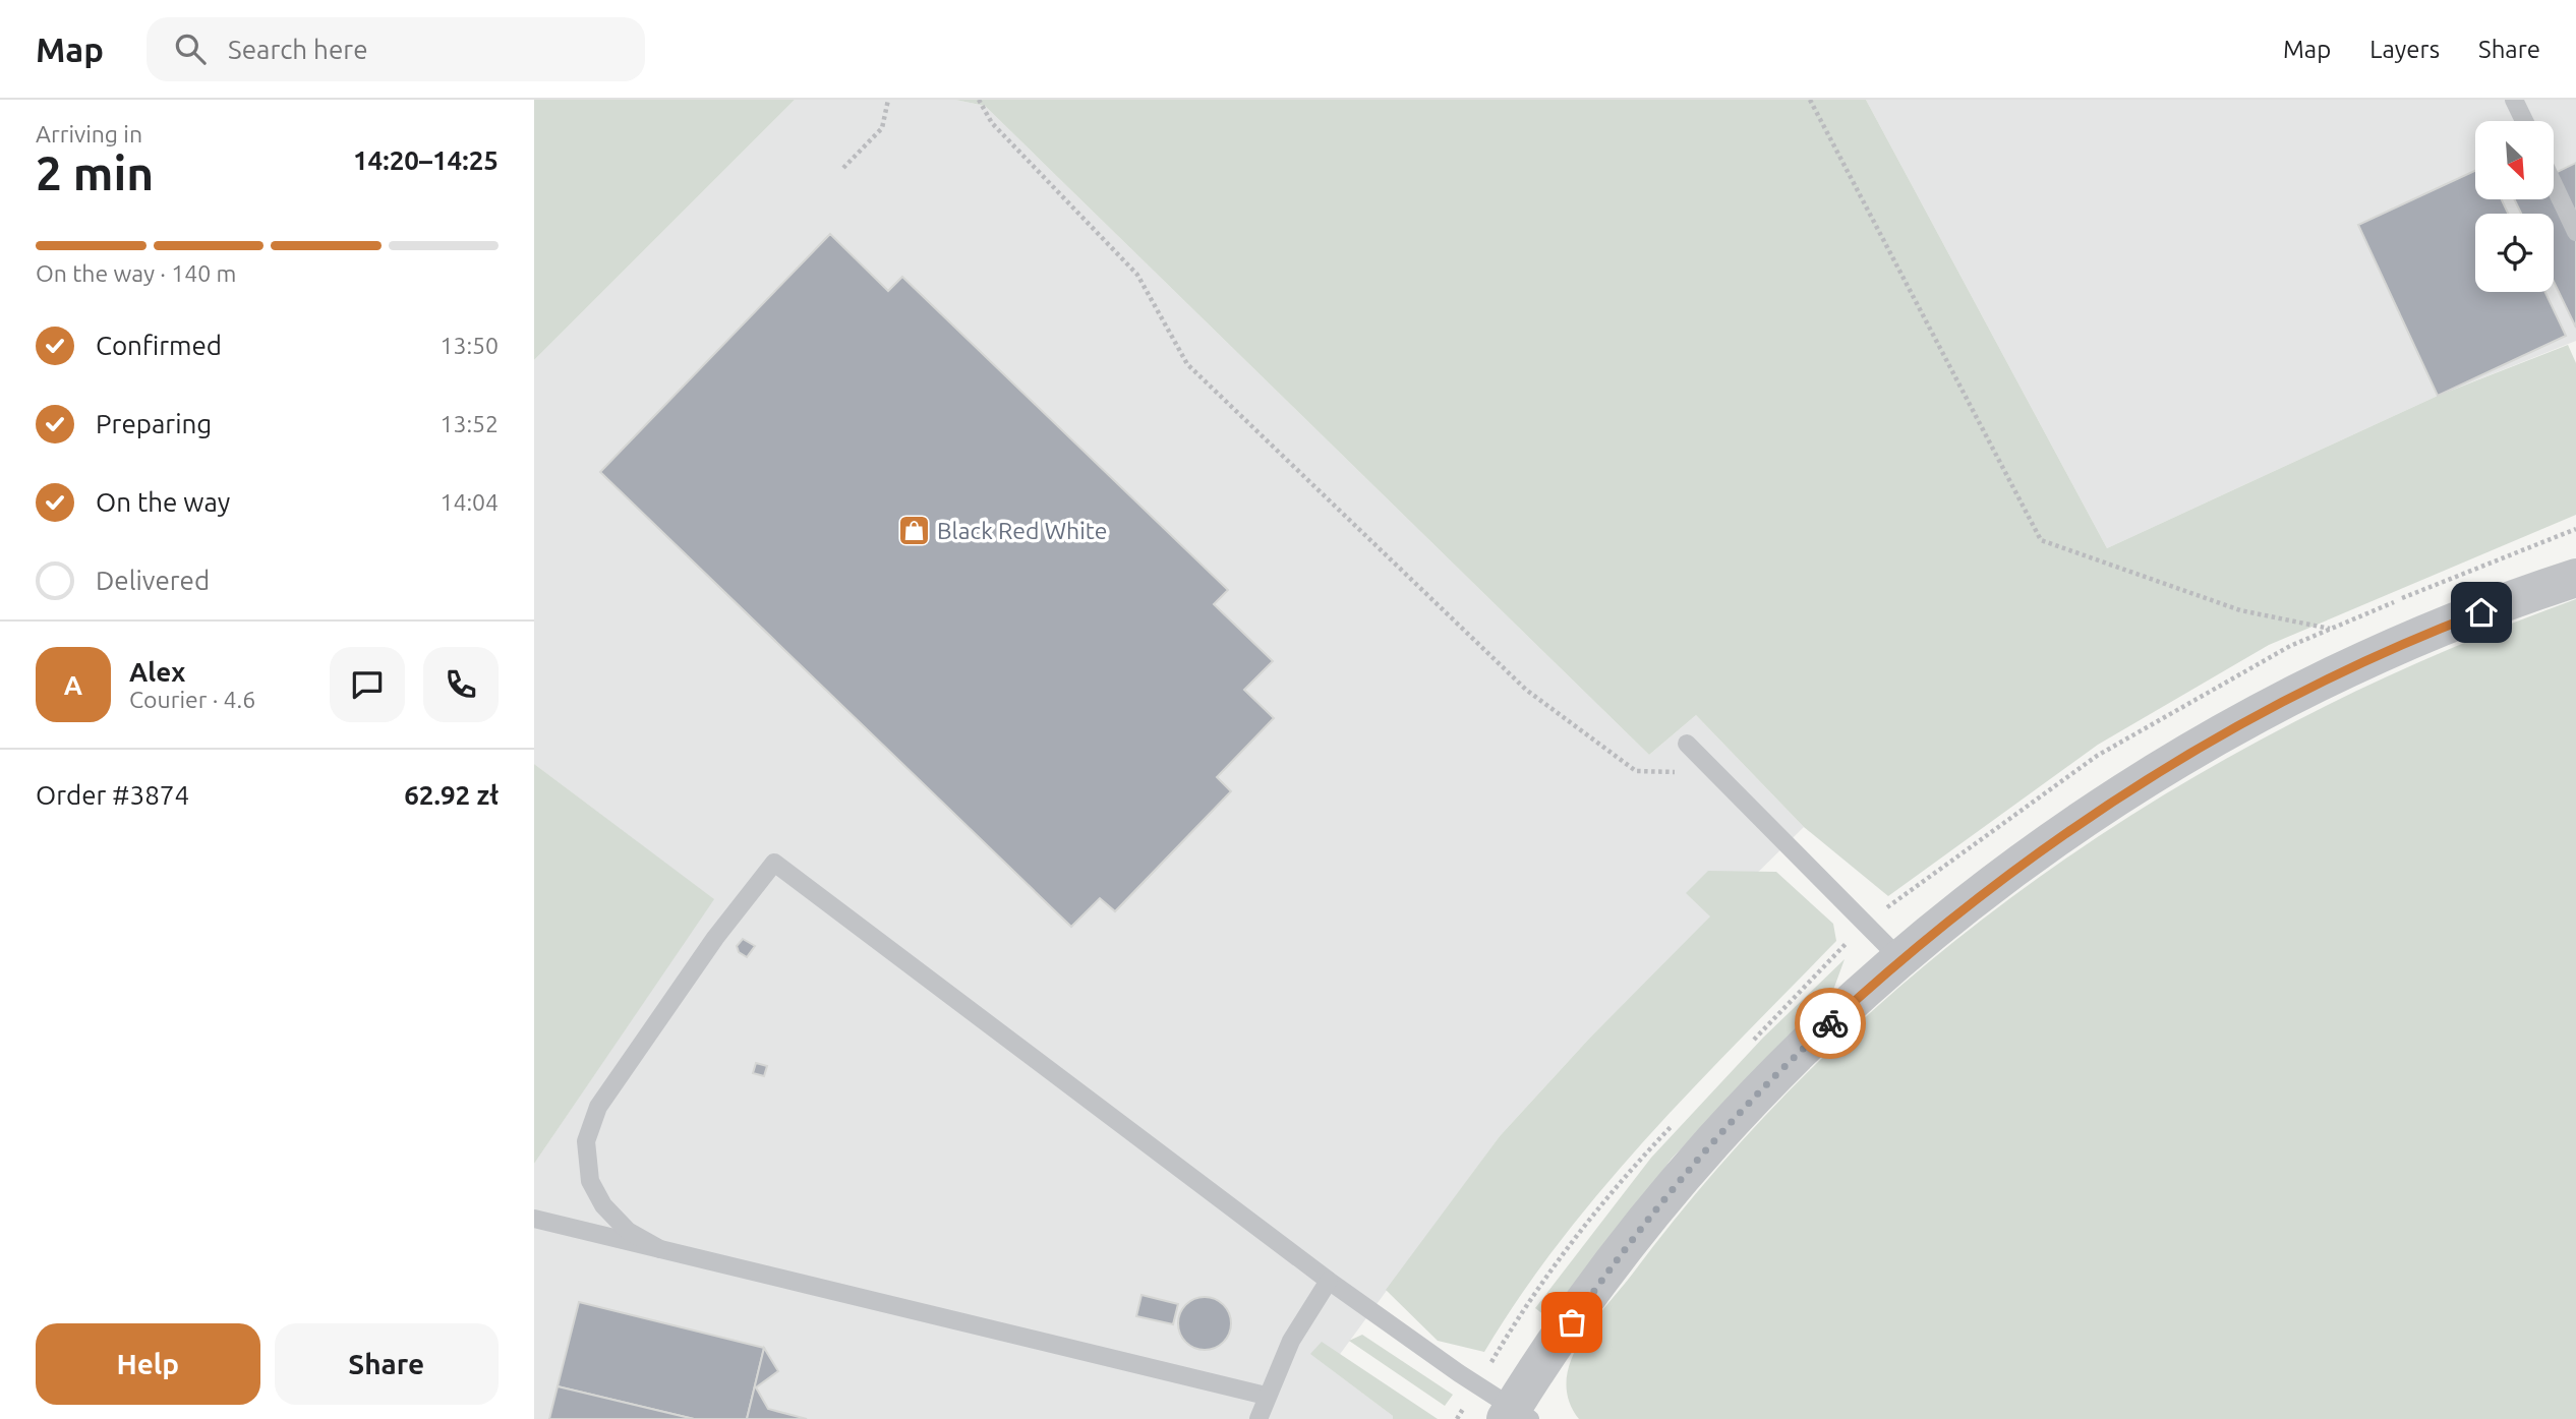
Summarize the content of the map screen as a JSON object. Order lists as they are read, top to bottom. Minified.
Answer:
{"places":{"shop":["Black Red White"]},"north":"bottom right","page":{"header":"Map","search":"Search here","nav":["Map","Layers","Share"],"heading":["2 min","Arriving in","14:20–14:25"],"panel":["Alex","Courier · 4.6","Order #3874","62.92 zł"],"bar":"On the way · 140 m","list":[["Confirmed","13:50"],["Preparing","13:52"],["On the way","14:04"],"Delivered"],"round":"A","buttons":["Help","Share"]}}
